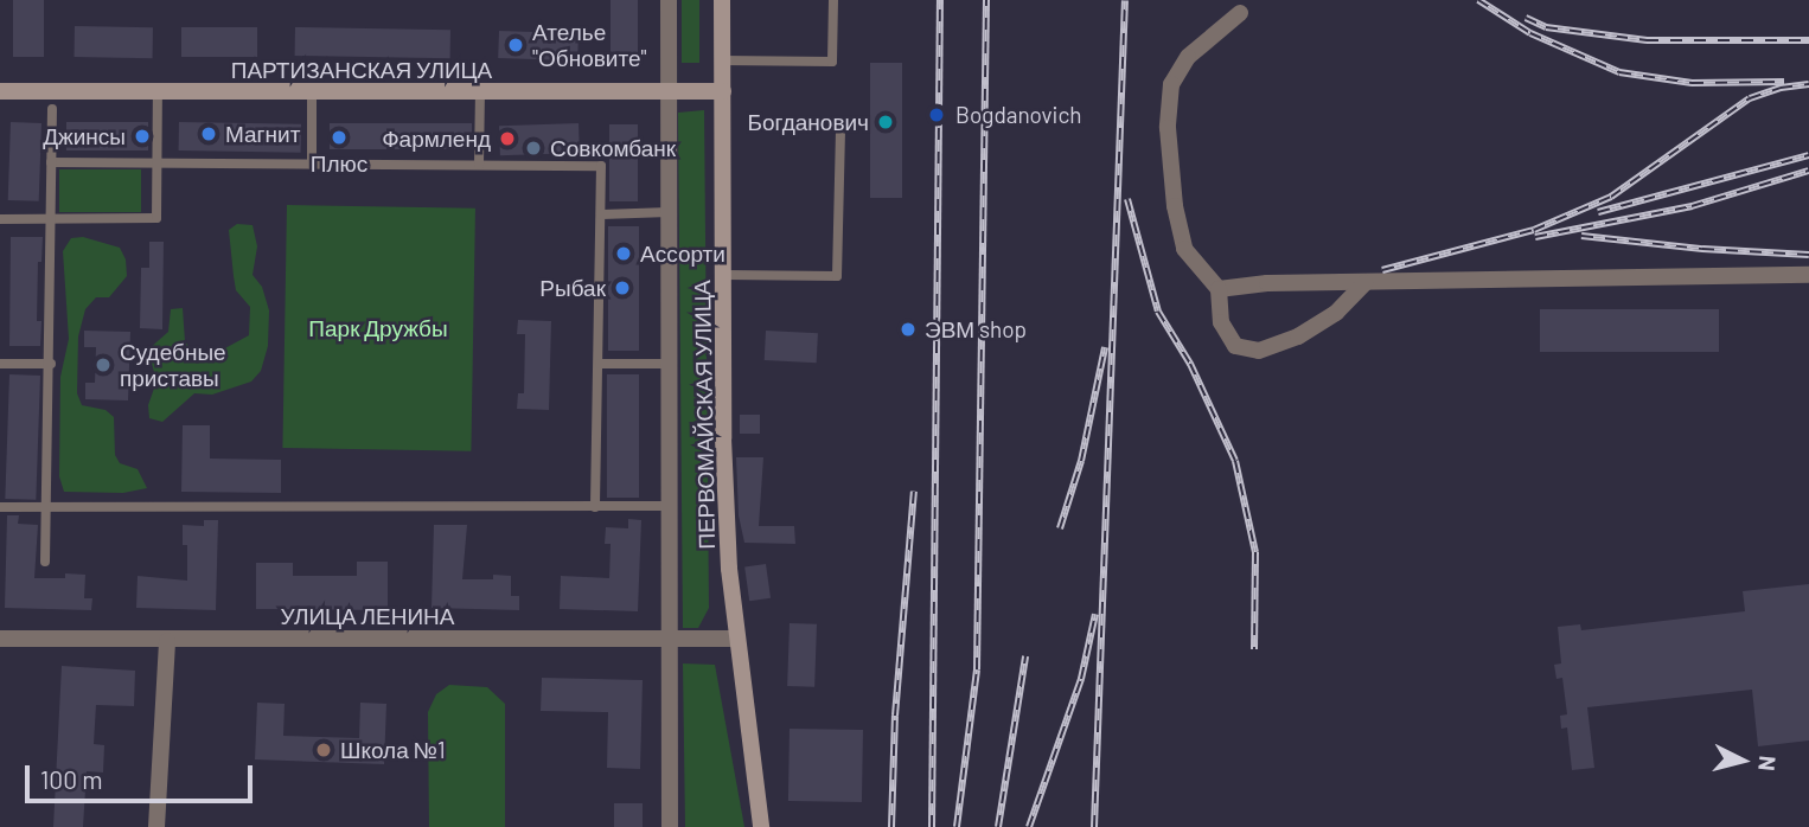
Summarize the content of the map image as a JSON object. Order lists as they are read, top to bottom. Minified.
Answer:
{"streets":{"main road":["ПАРТИЗАНСКАЯ УЛИЦА","ПЕРВОМАЙСКАЯ УЛИЦА"],"street":["УЛИЦА ЛЕНИНА"]},"crossings":[["ПАРТИЗАНСКАЯ УЛИЦА","ПЕРВОМАЙСКАЯ УЛИЦА"],["ПЕРВОМАЙСКАЯ УЛИЦА","УЛИЦА ЛЕНИНА"]],"parks":["Парк Дружбы"],"places":["Ателье \"Обновите\"","Bogdanovich","Богданович","Магнит","Джинсы","Плюс","Фармленд","Совкомбанк","Ассорти","Рыбак","ЭВМ shop","Судебные приставы","Школа №1"],"scale_bar":"100 m","north":"right"}
